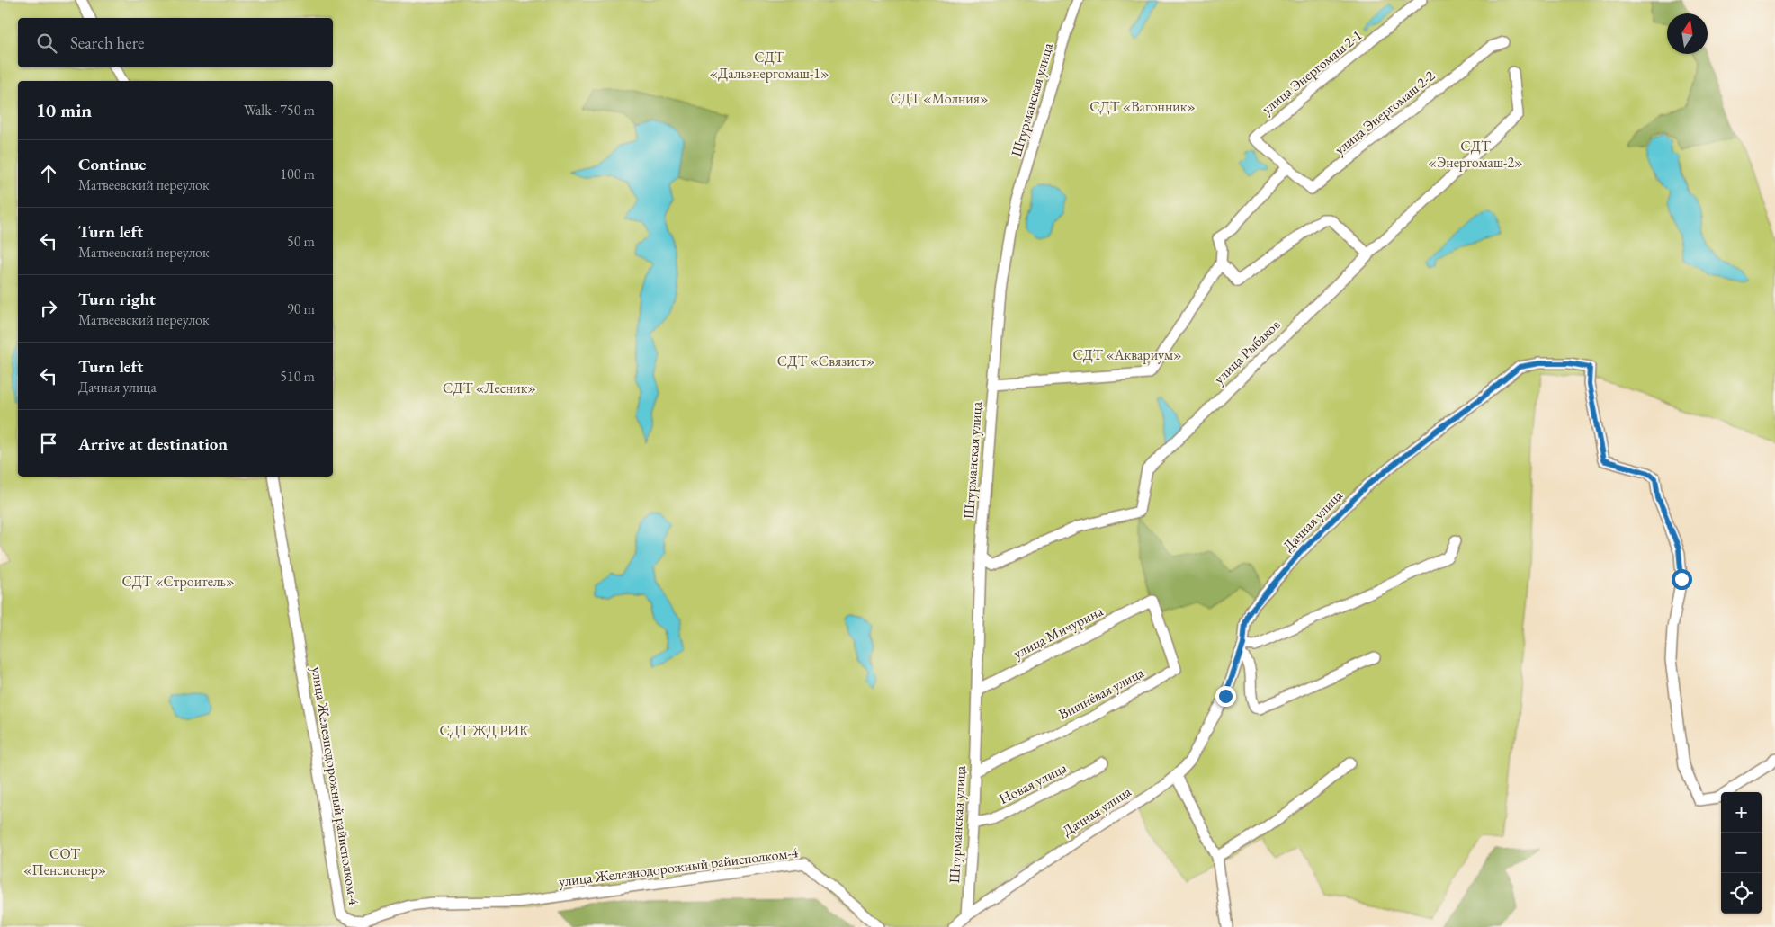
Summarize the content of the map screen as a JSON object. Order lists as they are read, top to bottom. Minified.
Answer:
{"streets":{"street":["улица Энергомаш 2-1","Штурманская улица","улица Энергомаш 2-2","улица Рыбаков","Дачная улица","улица Мичурина","Вишнёвая улица","Новая улица","улица Железнодорожный райисполком-4"]},"crossings":[["улица Энергомаш 2-1","улица Энергомаш 2-2"],["Штурманская улица","улица Рыбаков"],["Штурманская улица","Дачная улица"],["Штурманская улица","улица Мичурина"],["Штурманская улица","Вишнёвая улица"],["Штурманская улица","Новая улица"],["улица Мичурина","Вишнёвая улица"]],"parks":["СДТ «Дальэнергомаш-1»","СДТ «Молния»","СДТ «Вагонник»","СДТ «Энергомаш-2»","СДТ «Аквариум»","СДТ «Связист»","СДТ «Лесник»","СДТ «Строитель»","СДТ ЖД РИК","СОТ «Пенсионер»"],"north":"top","page":{"search":"Search here","heading":["10 min","Walk · 750 m"],"list":[["Continue","Матвеевский переулок","100 m"],["Turn left","Матвеевский переулок","50 m"],["Turn right","Матвеевский переулок","90 m"],["Turn left","Дачная улица","510 m"],"Arrive at destination"],"map_buttons":["+","−"]}}
